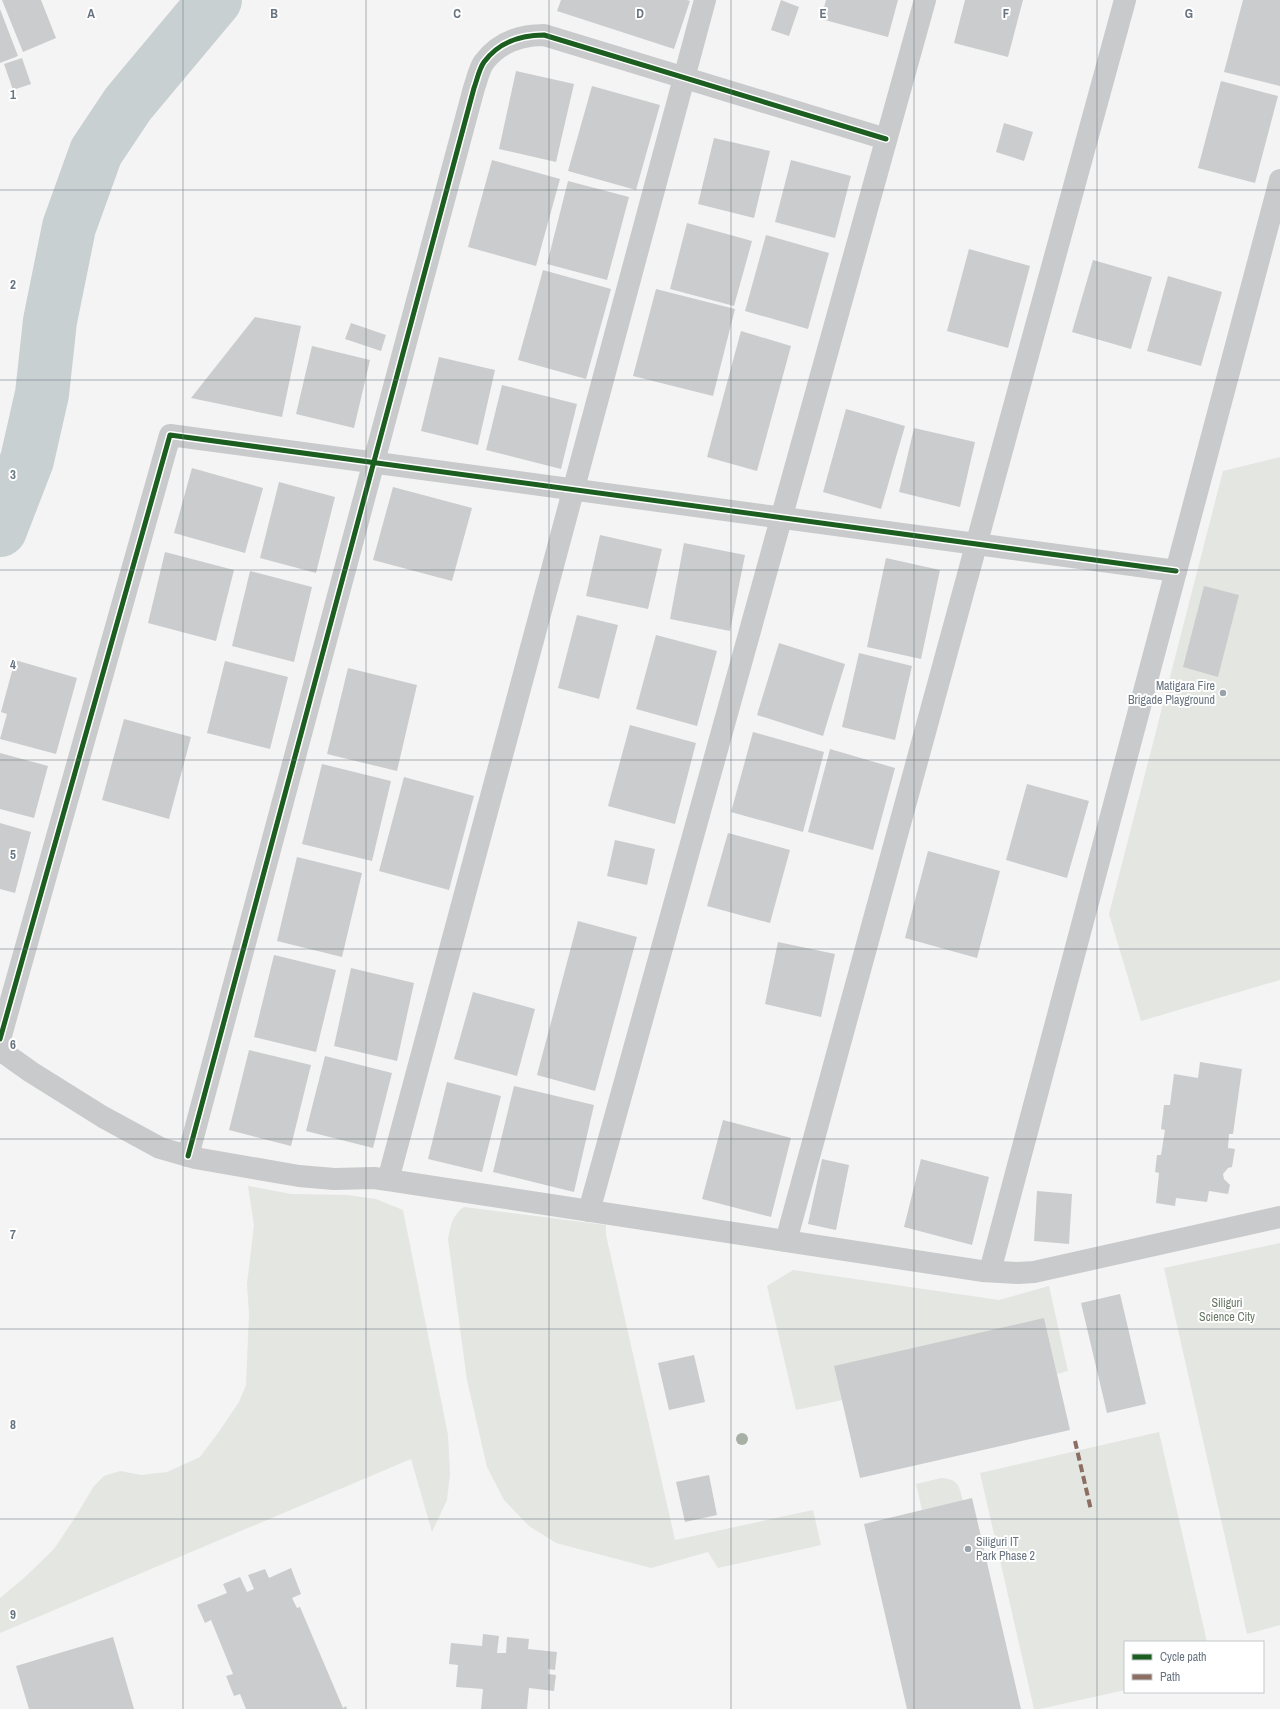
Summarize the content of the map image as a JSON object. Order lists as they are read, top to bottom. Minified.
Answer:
{"parks":["Siliguri Science City"],"places":["Matigara Fire Brigade Playground","Siliguri IT Park Phase 2"],"legend":["Cycle path","Path"],"grid":{"columns":["A","B","C","D","E","F","G"],"rows":["1","2","3","4","5","6","7","8","9"]}}
